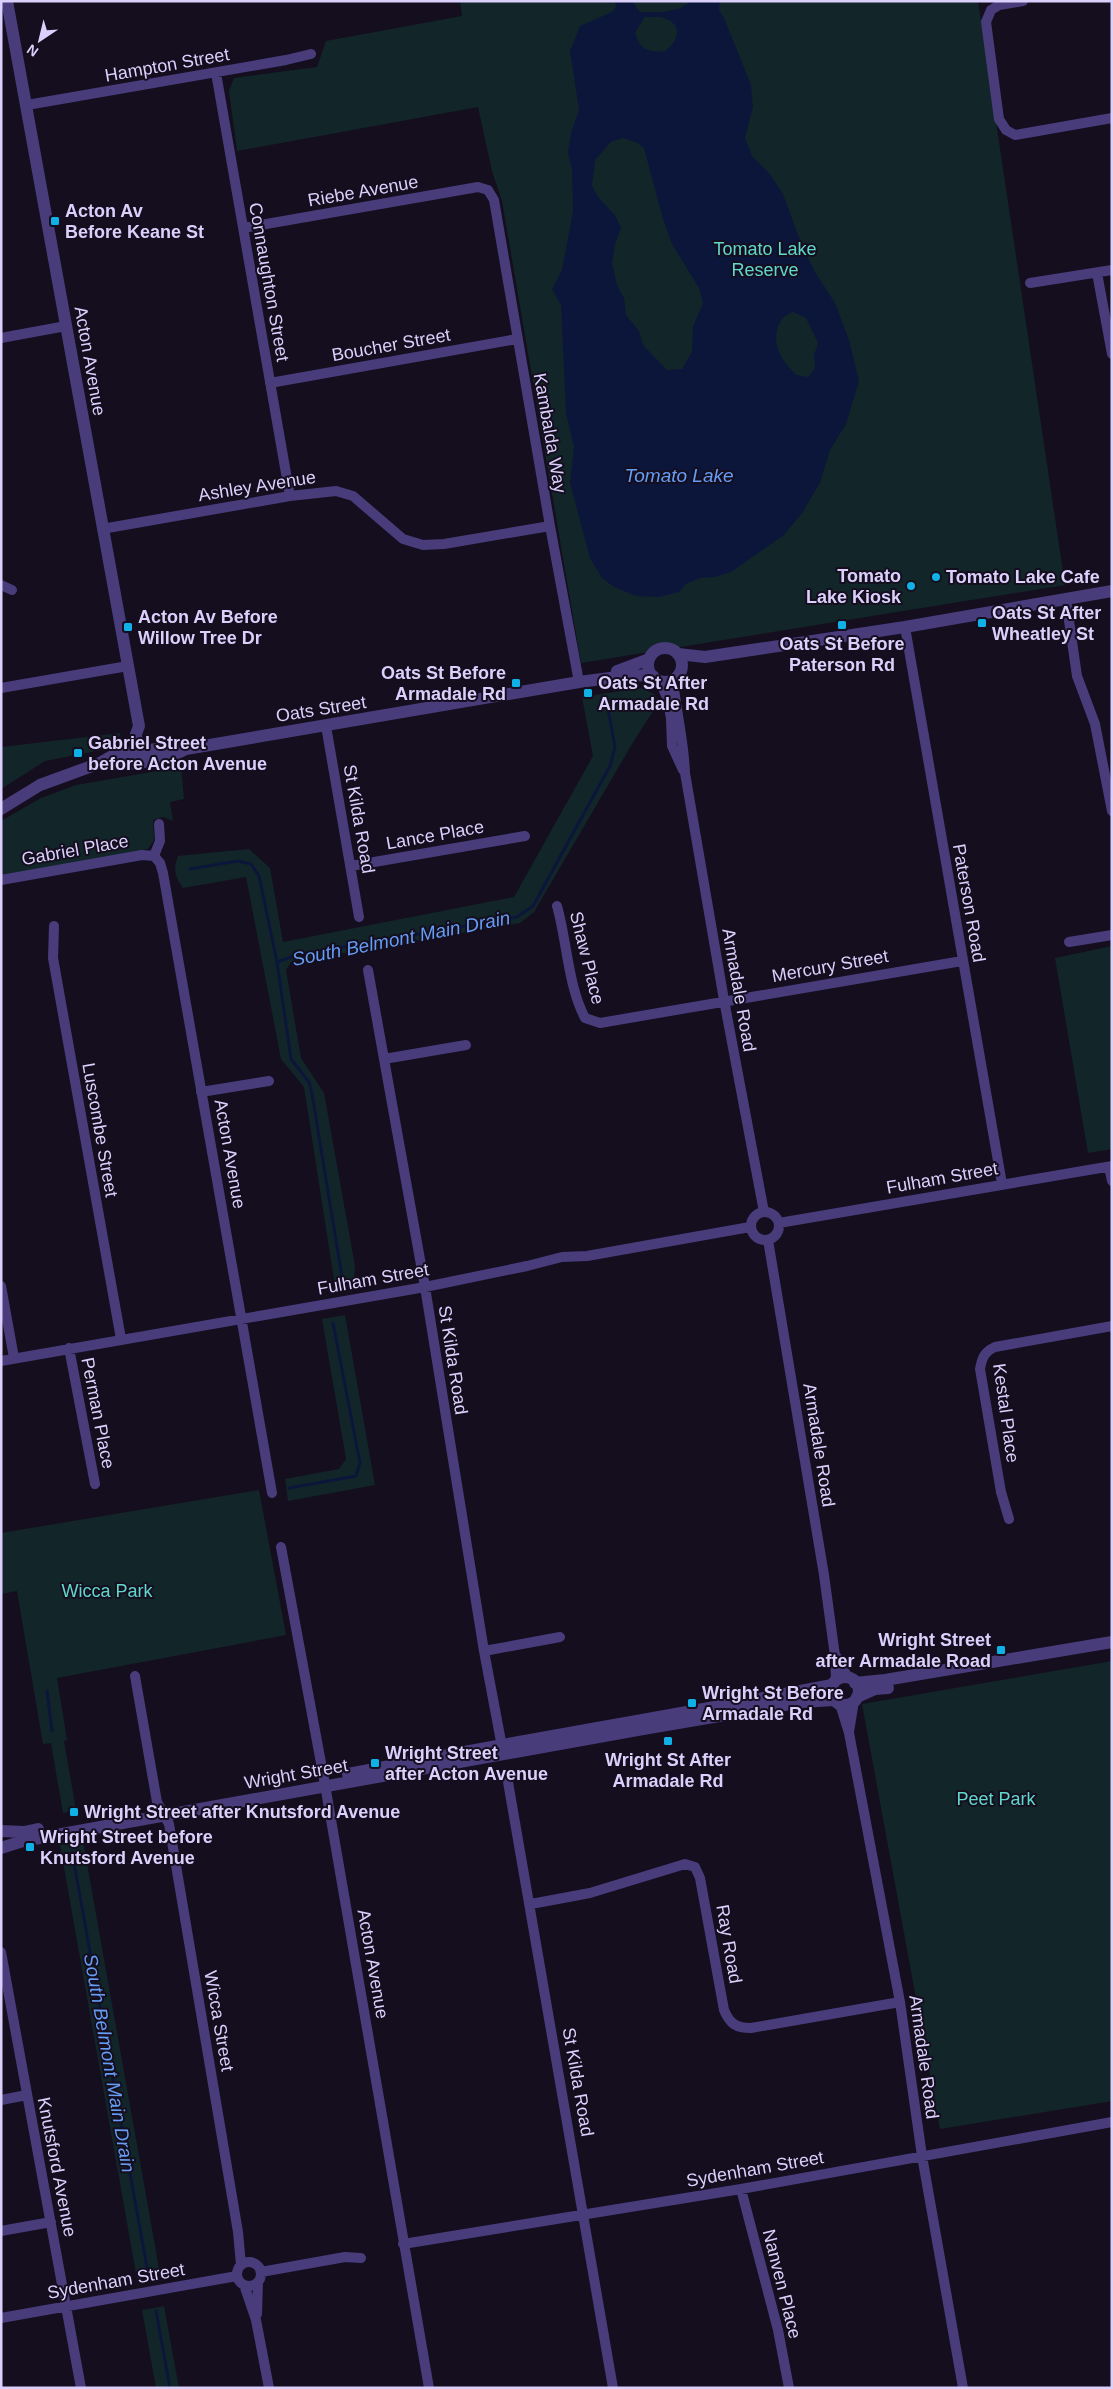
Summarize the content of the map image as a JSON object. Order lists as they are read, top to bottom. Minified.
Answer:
{"streets":{"street":["Hampton Street","Riebe Avenue","Connaughton Street","Boucher Street","Acton Avenue","Kambalda Way","Ashley Avenue","Oats Street","St Kilda Road","Lance Place","Gabriel Place","Paterson Road","Shaw Place","Mercury Street","Armadale Road","Luscombe Street","Fulham Street","Perman Place","Kestal Place","Wright Street","Ray Road","Wicca Street","Knutsford Avenue","Sydenham Street","Nanven Place"]},"crossings":[["Hampton Street","Connaughton Street"],["Hampton Street","Acton Avenue"],["Riebe Avenue","Connaughton Street"],["Riebe Avenue","Kambalda Way"],["Connaughton Street","Boucher Street"],["Connaughton Street","Ashley Avenue"],["Boucher Street","Kambalda Way"],["Acton Avenue","Ashley Avenue"],["Acton Avenue","Oats Street"],["Acton Avenue","Gabriel Place"],["Acton Avenue","Fulham Street"],["Acton Avenue","Wright Street"],["Acton Avenue","Sydenham Street"],["Kambalda Way","Ashley Avenue"],["Kambalda Way","Oats Street"],["Oats Street","St Kilda Road"],["Oats Street","Armadale Road"],["St Kilda Road","Lance Place"],["St Kilda Road","Fulham Street"],["St Kilda Road","Wright Street"],["St Kilda Road","Ray Road"],["St Kilda Road","Sydenham Street"],["Paterson Road","Mercury Street"],["Paterson Road","Fulham Street"],["Shaw Place","Mercury Street"],["Mercury Street","Armadale Road"],["Armadale Road","Fulham Street"],["Armadale Road","Wright Street"],["Armadale Road","Ray Road"],["Armadale Road","Sydenham Street"],["Luscombe Street","Fulham Street"],["Fulham Street","Perman Place"],["Wright Street","Wicca Street"],["Wicca Street","Sydenham Street"],["Knutsford Avenue","Sydenham Street"],["Sydenham Street","Nanven Place"]],"water":["Tomato Lake","South Belmont Main Drain"],"parks":["Tomato Lake Reserve","Wicca Park","Peet Park"],"places":{"transit":["Acton Av Before Keane St","Oats St After Wheatley St","Oats St Before Paterson Rd","Acton Av Before Willow Tree Dr","Oats St Before Armadale Rd","Oats St After Armadale Rd","Gabriel Street before Acton Avenue","Wright Street after Armadale Road","Wright St Before Armadale Rd","Wright St After Armadale Rd","Wright Street after Acton Avenue","Wright Street after Knutsford Avenue","Wright Street before Knutsford Avenue"],"other":["Tomato Lake Cafe","Tomato Lake Kiosk"]},"north":"bottom left"}
